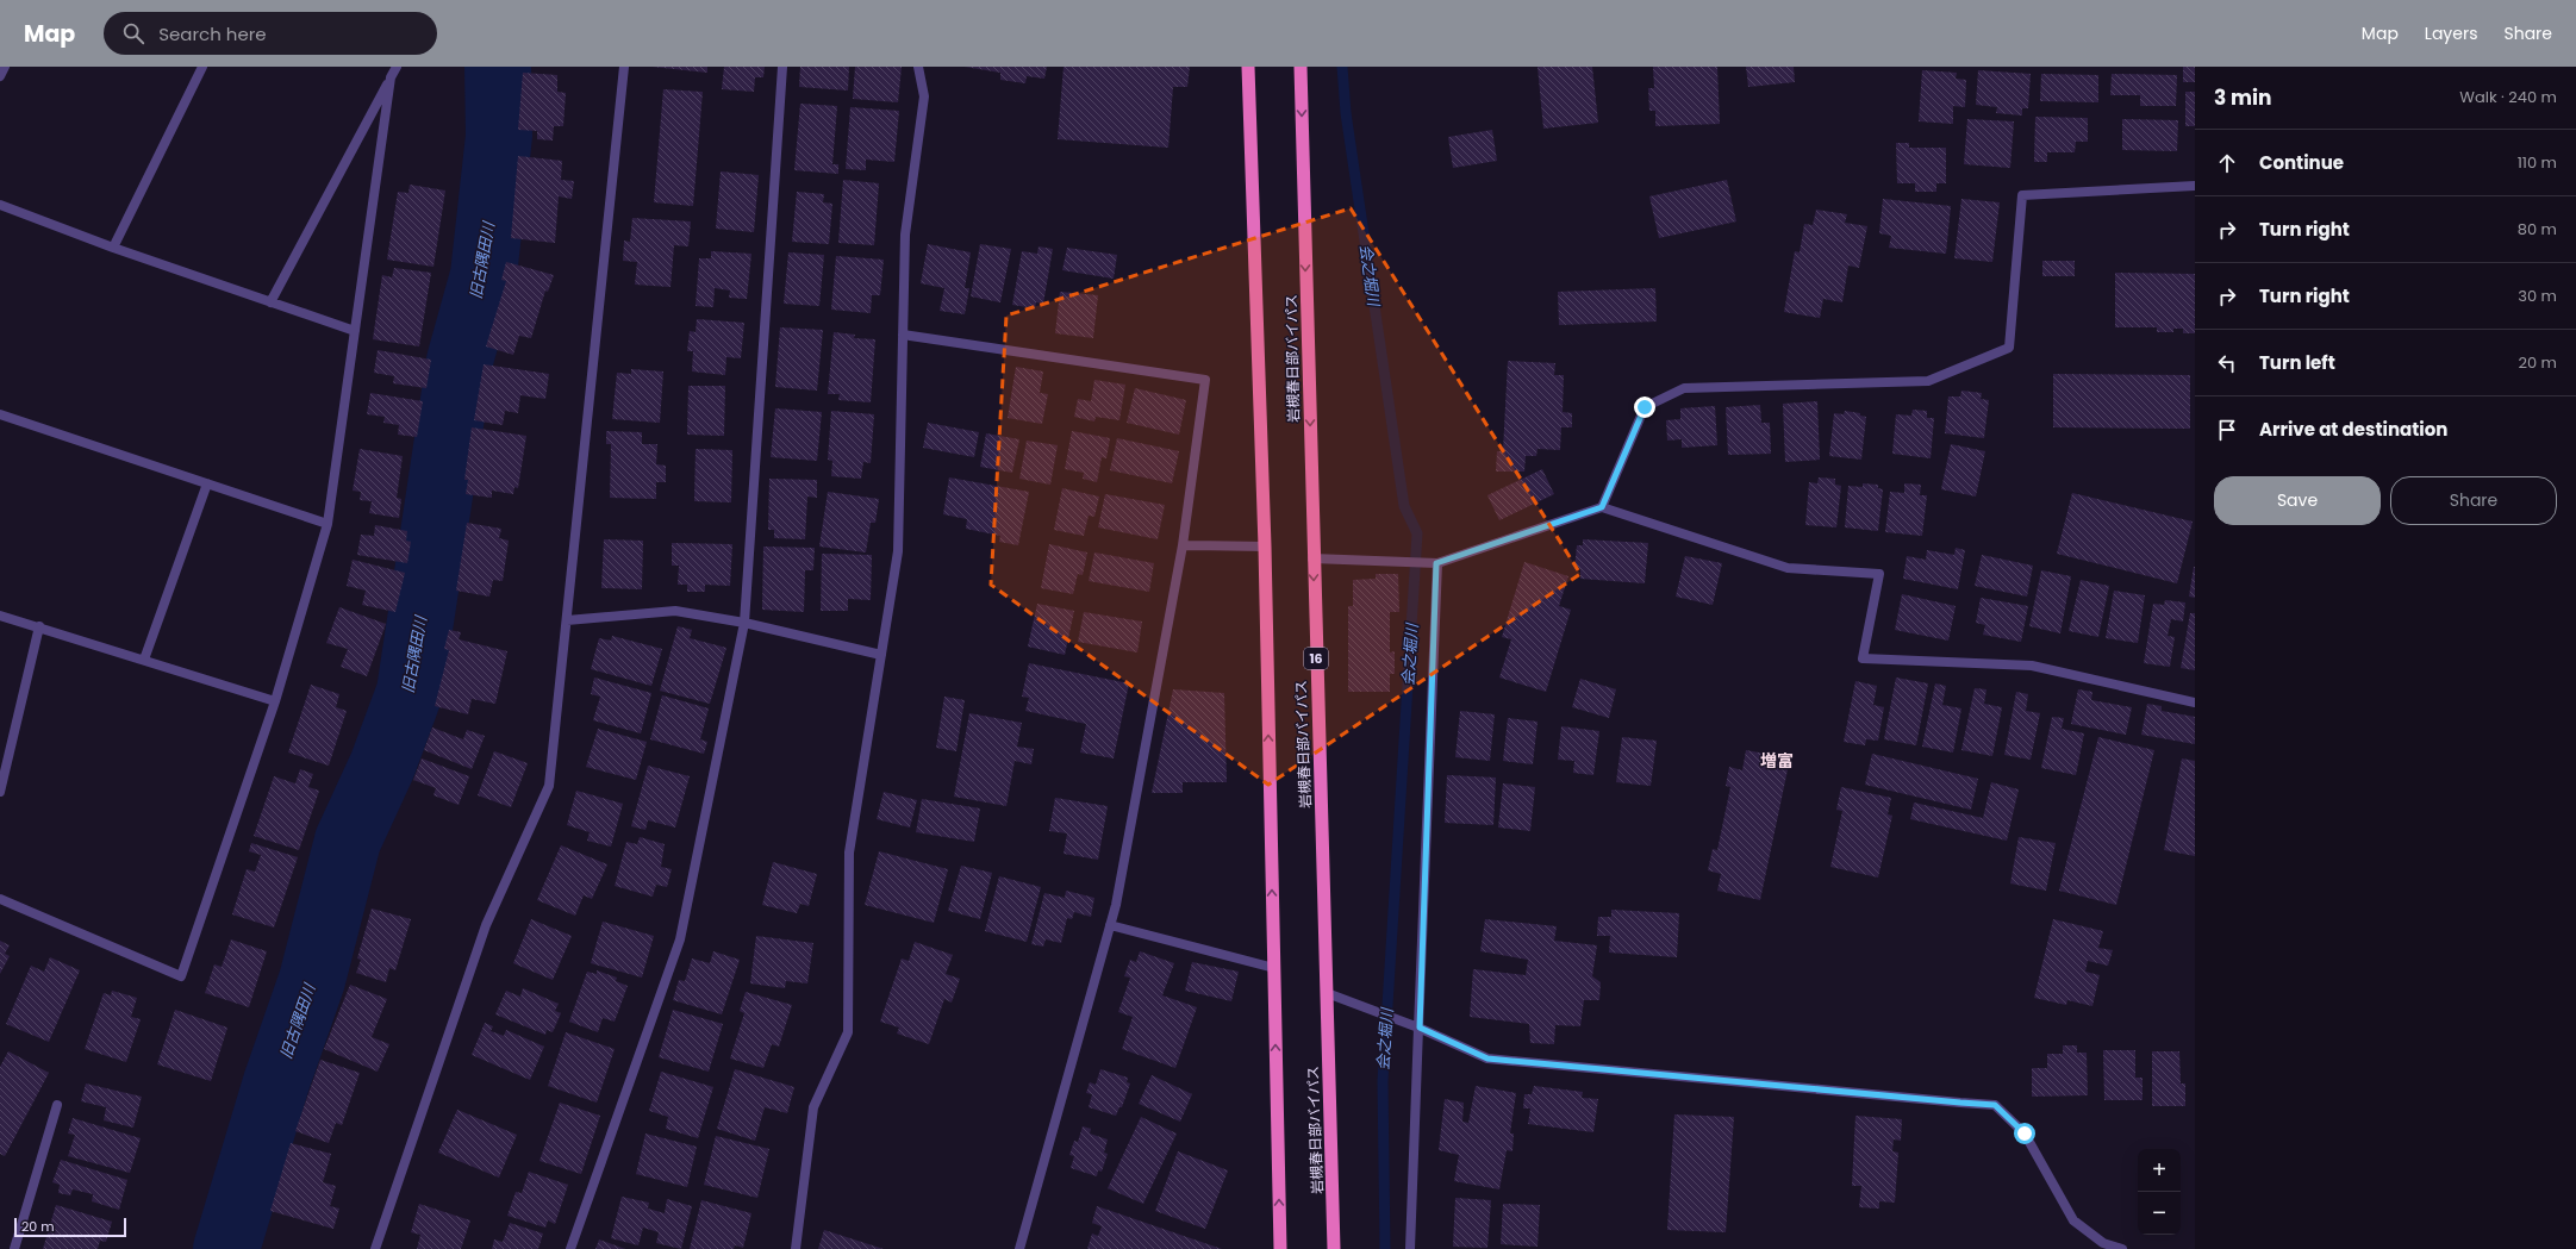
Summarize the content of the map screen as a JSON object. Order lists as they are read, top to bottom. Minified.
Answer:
{"streets":{"highway":["岩槻春日部バイパス","16"]},"districts":["増富"],"water":["旧古隅田川","会之堀川"],"scale_bar":"20 m","page":{"header":"Map","search":"Search here","nav":["Map","Layers","Share"],"heading":["3 min","Walk · 240 m"],"list":[["Continue","110 m"],["Turn right","80 m"],["Turn right","30 m"],["Turn left","20 m"],"Arrive at destination"],"buttons":["Save","Share"],"map_buttons":["+","−"],"scale":"20 m"}}
